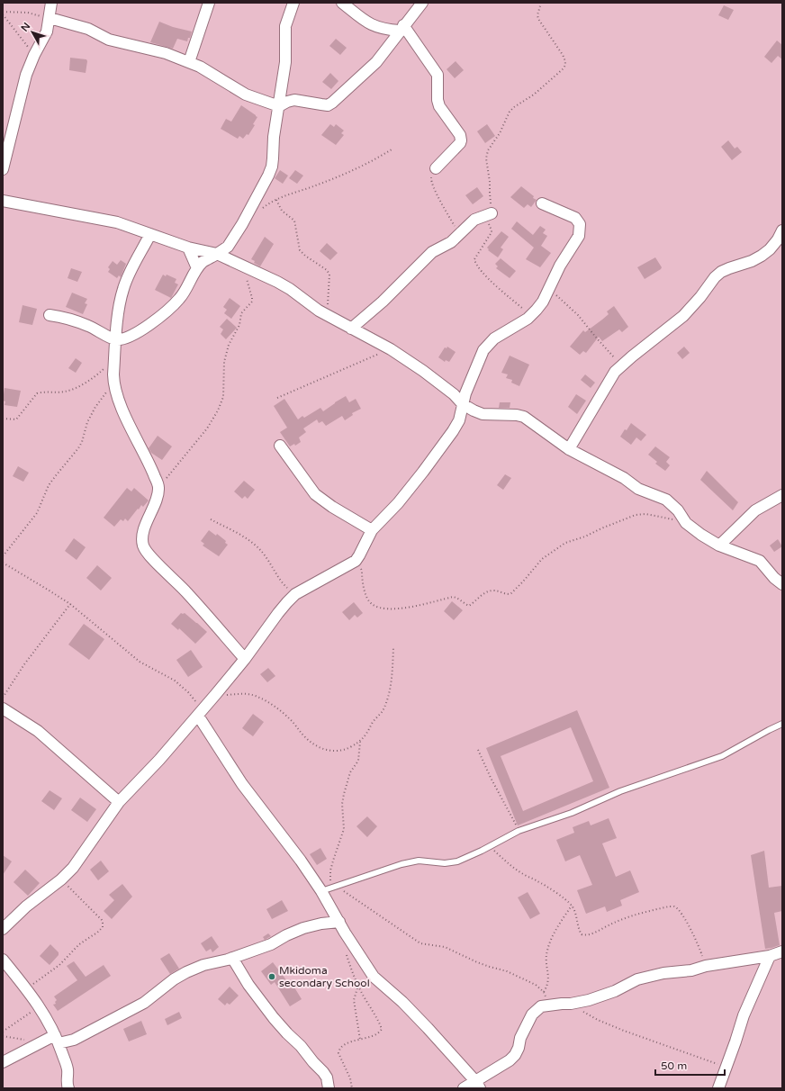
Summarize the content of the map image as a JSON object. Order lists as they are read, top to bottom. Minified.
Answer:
{"places":["Mkidoma secondary School"],"scale_bar":"50 m","north":"top left"}
